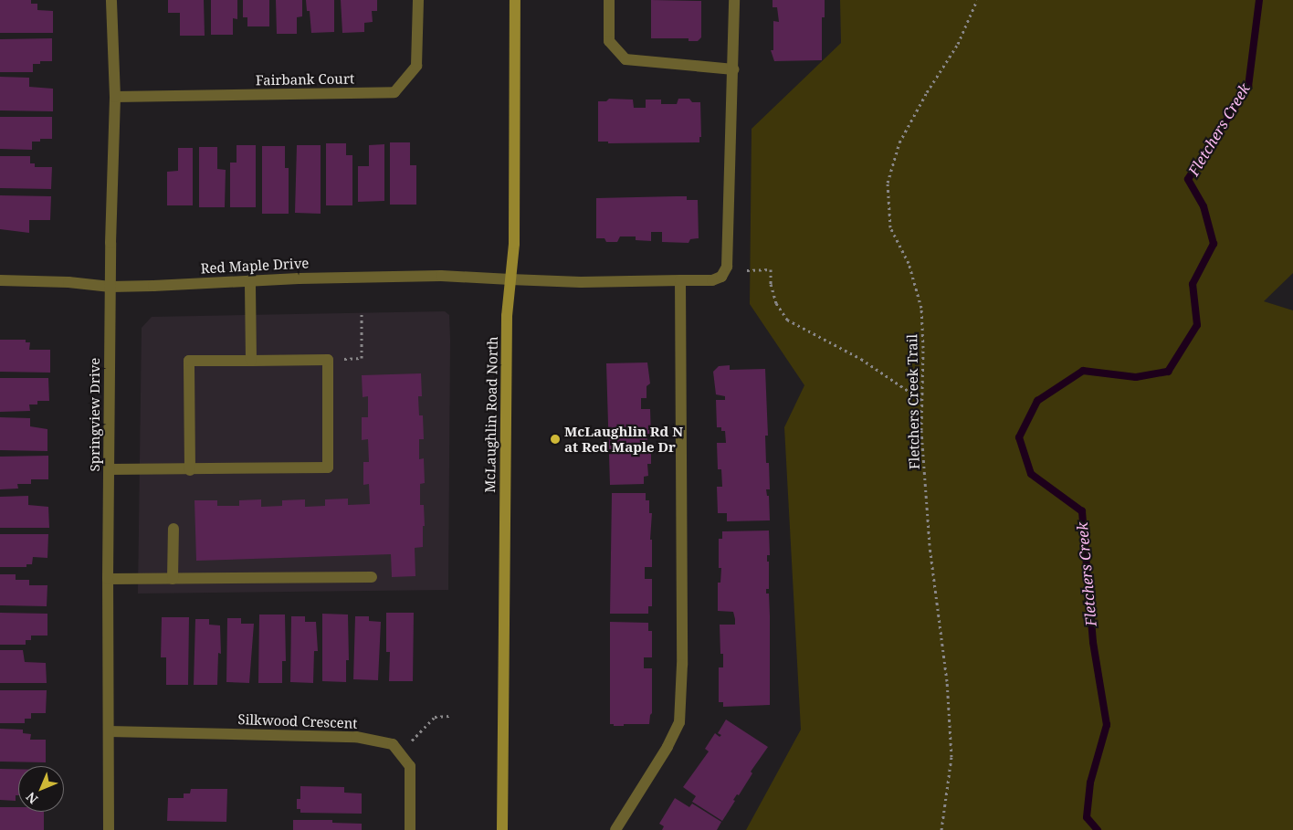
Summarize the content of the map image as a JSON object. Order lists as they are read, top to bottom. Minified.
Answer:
{"streets":{"main road":["McLaughlin Road North"],"street":["Fairbank Court","Red Maple Drive","Springview Drive","Silkwood Crescent"],"path":["Fletchers Creek Trail"]},"crossings":[["Fairbank Court","Springview Drive"],["Red Maple Drive","Springview Drive"],["Red Maple Drive","McLaughlin Road North"],["Springview Drive","Silkwood Crescent"]],"water":["Fletchers Creek"],"places":["McLaughlin Rd N at Red Maple Dr"],"north":"bottom left"}
